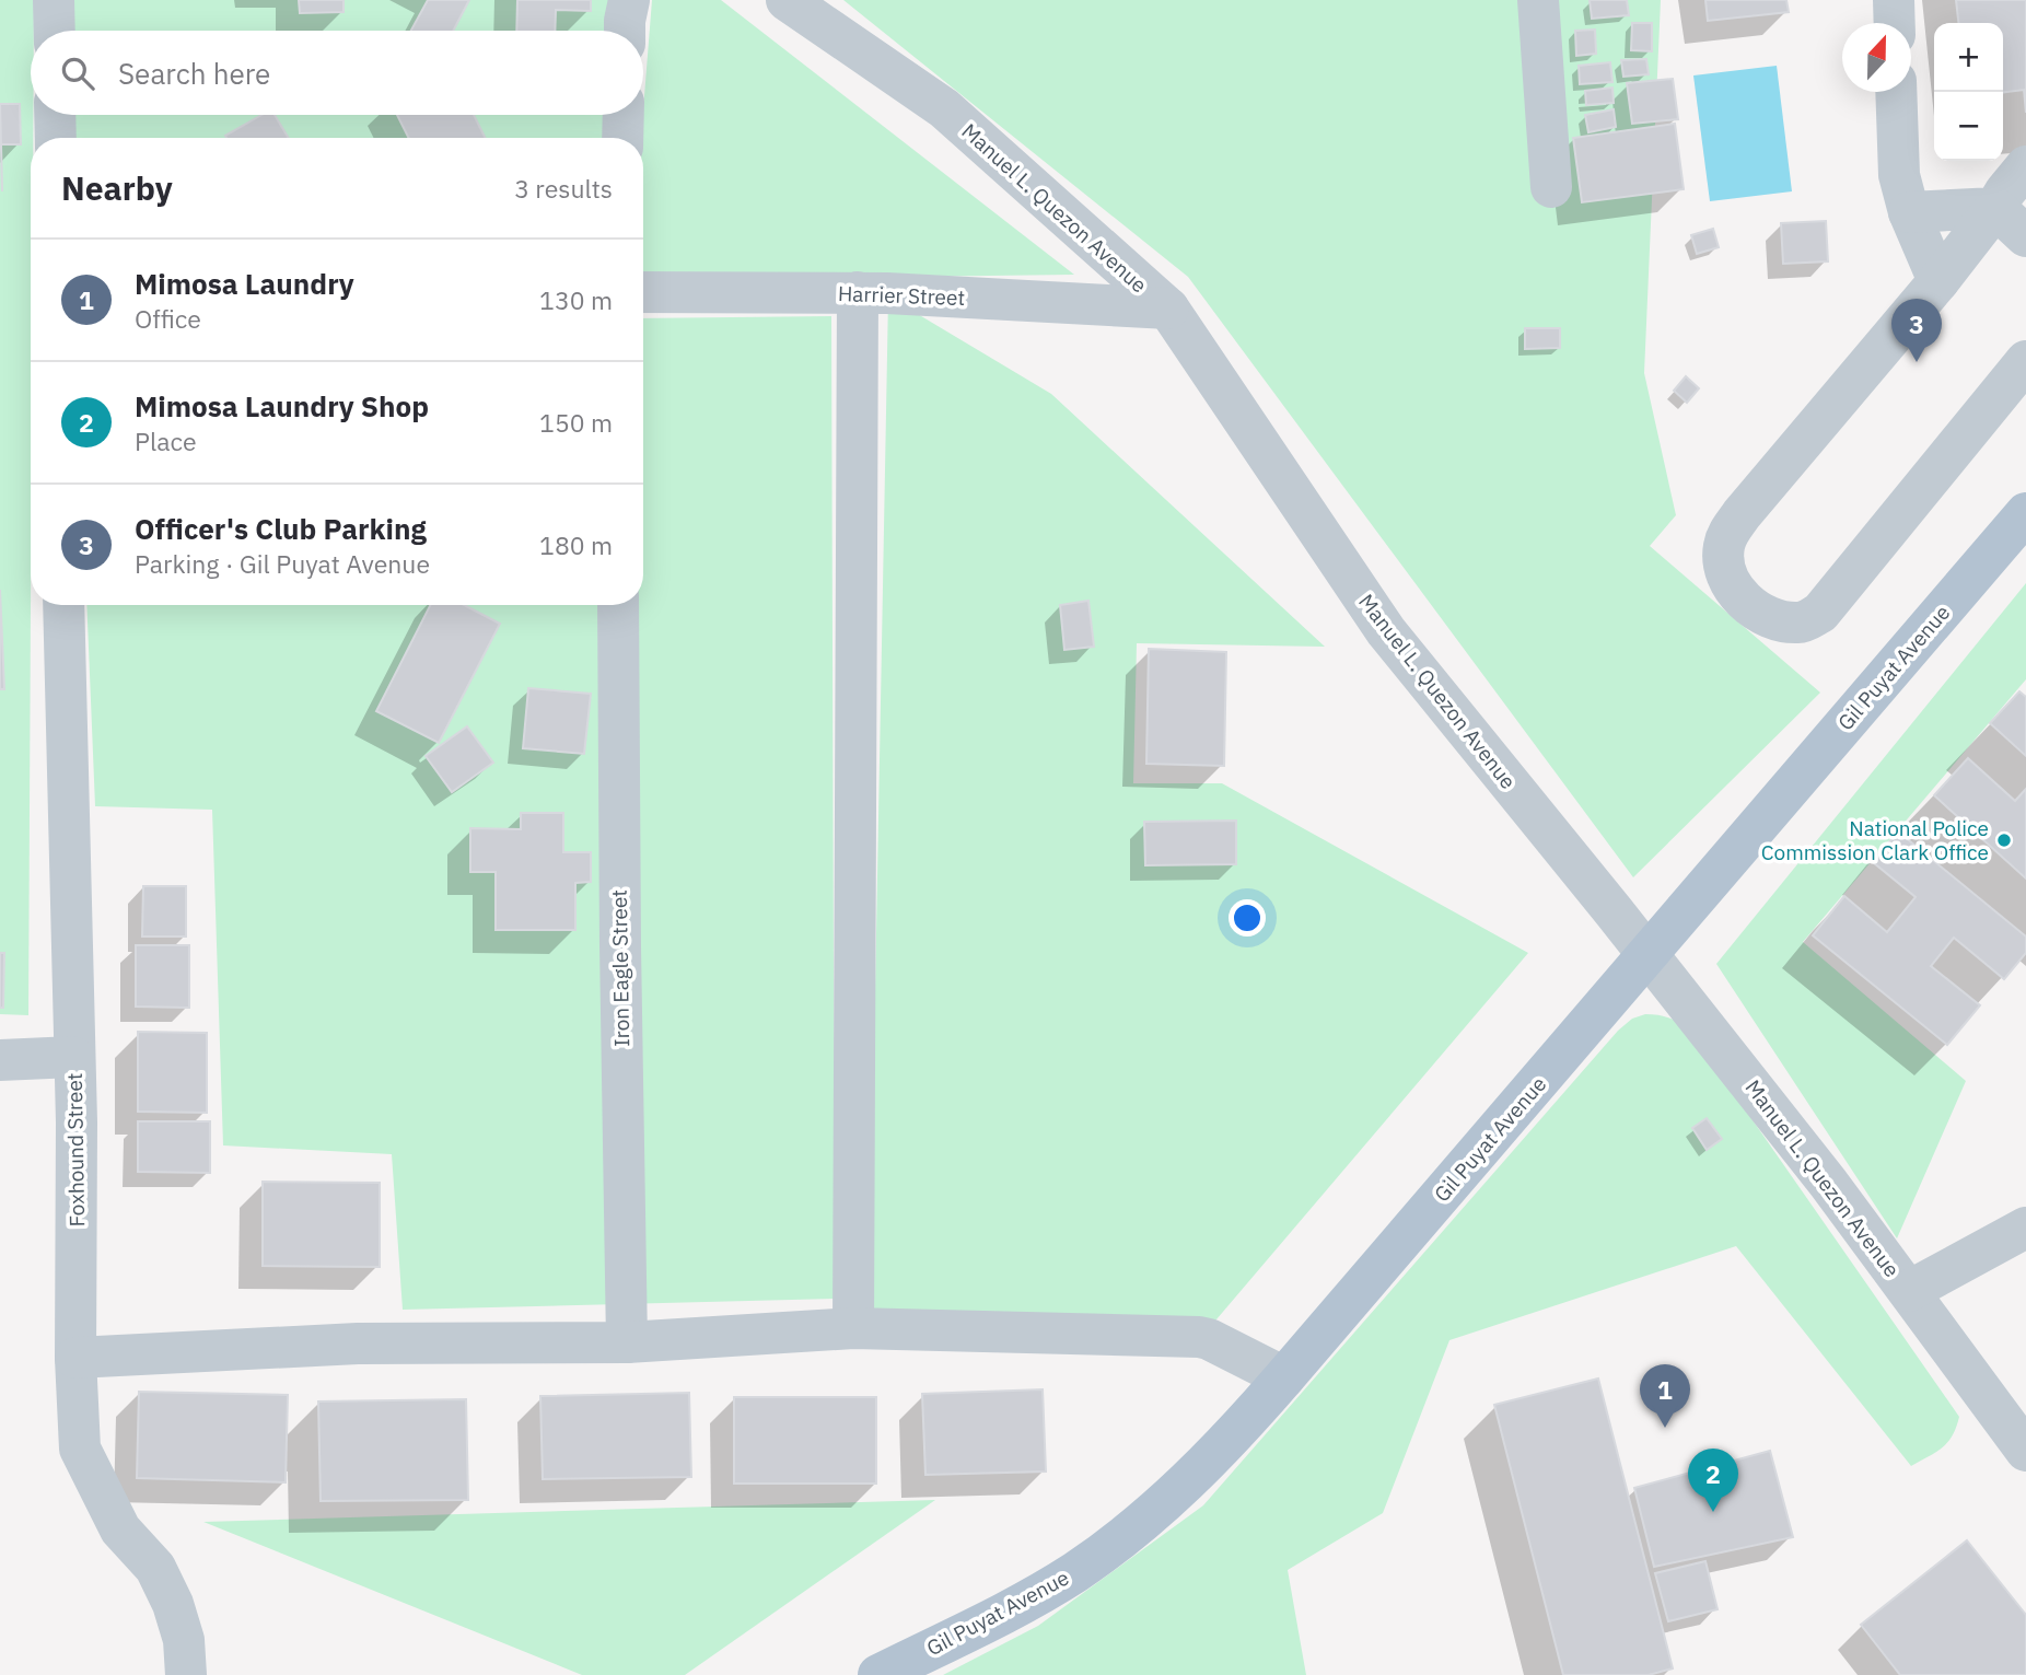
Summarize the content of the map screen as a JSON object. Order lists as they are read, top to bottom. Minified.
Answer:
{"streets":{"main road":["Gil Puyat Avenue"],"street":["Manuel L. Quezon Avenue","Harrier Street","Iron Eagle Street","Foxhound Street"]},"crossings":[["Manuel L. Quezon Avenue","Harrier Street"],["Manuel L. Quezon Avenue","Gil Puyat Avenue"]],"places":["National Police Commission Clark Office"],"north":"top","page":{"map_buttons":["+","−"],"search":"Search here","heading":["Nearby","3 results"],"list":[{"mark":"1","name":"Mimosa Laundry","note":"Office","value":"130 m"},{"mark":"2","name":"Mimosa Laundry Shop","note":"Place","value":"150 m"},{"mark":"3","name":"Officer's Club Parking","note":"Parking · Gil Puyat Avenue","value":"180 m"}],"pins":["3","1","2"]}}
